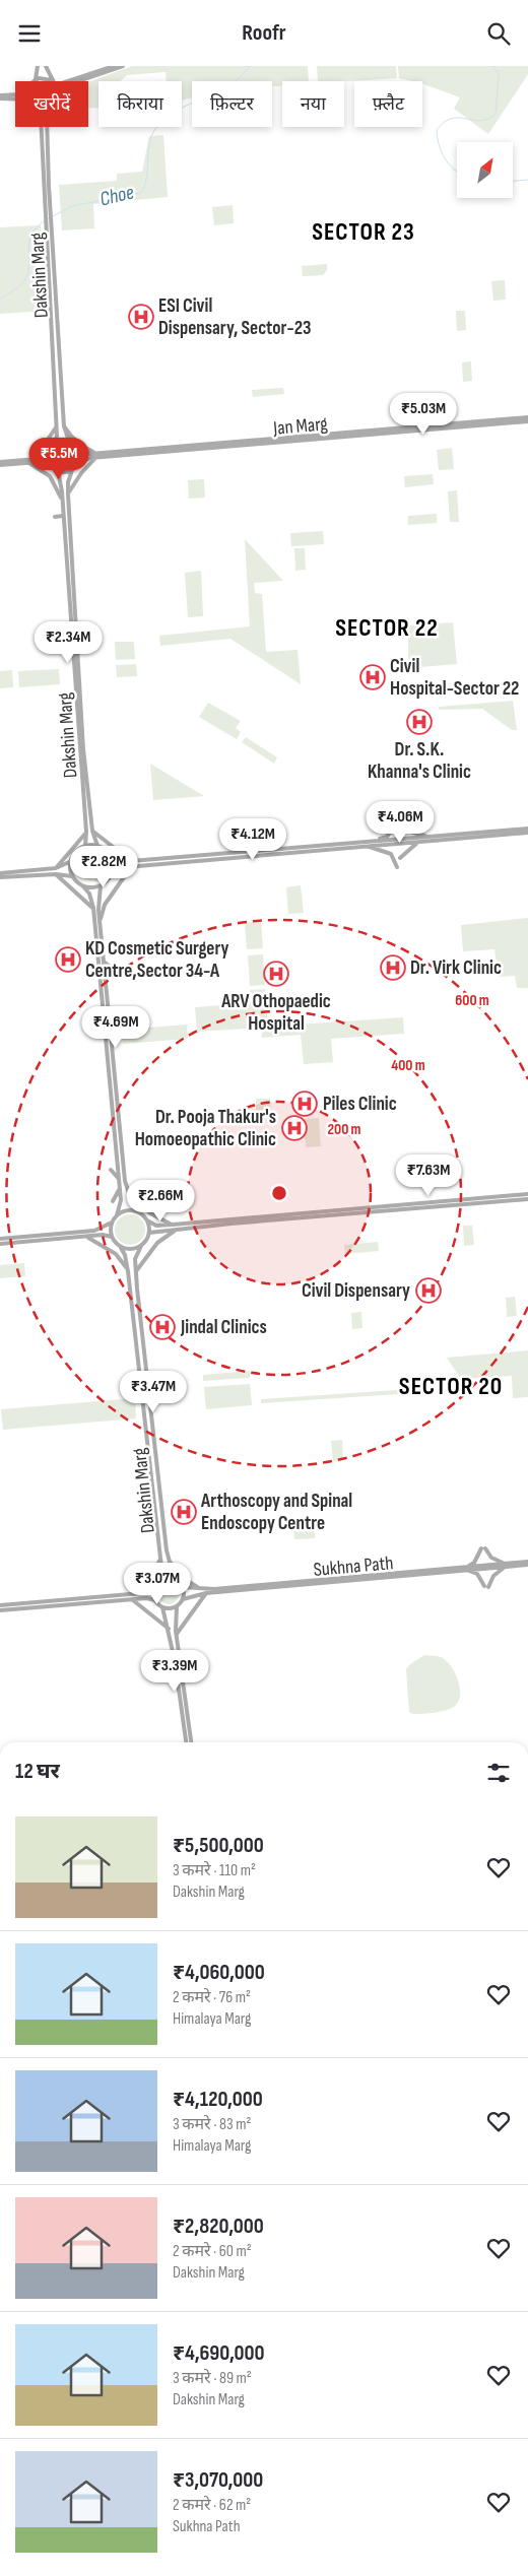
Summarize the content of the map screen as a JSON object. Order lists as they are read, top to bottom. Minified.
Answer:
{"streets":{"main road":["Dakshin Marg","Jan Marg","Sukhna Path"]},"crossings":[["Dakshin Marg","Jan Marg"],["Dakshin Marg","Sukhna Path"]],"districts":["SECTOR 23","SECTOR 22","SECTOR 20"],"water":["Choe"],"places":{"hospital":["ESI Civil Dispensary, Sector-23","Civil Hospital-Sector 22","Dr. S.K. Khanna's Clinic","KD Cosmetic Surgery Centre,Sector 34-A","Dr. Virk Clinic","ARV Othopaedic Hospital","Piles Clinic","Dr. Pooja Thakur's Homoeopathic Clinic","Civil Dispensary","Jindal Clinics","Arthoscopy and Spinal Endoscopy Centre"]},"north":"top right","page":{"header":"Roofr","chip":["खरीदें","किराया","फ़िल्टर","नया","फ़्लैट"],"price":["₹5.03M","₹5.5M","₹2.34M","₹4.06M","₹4.12M","₹2.82M","₹4.69M","₹7.63M","₹2.66M","₹3.47M","₹3.07M","₹3.39M"],"heading":"12 घर","list":[{"name":"₹5,500,000","note":"3 कमरे · 110 m² · Dakshin Marg"},{"name":"₹4,060,000","note":"2 कमरे · 76 m² · Himalaya Marg"},{"name":"₹4,120,000","note":"3 कमरे · 83 m² · Himalaya Marg"},{"name":"₹2,820,000","note":"2 कमरे · 60 m² · Dakshin Marg"},{"name":"₹4,690,000","note":"3 कमरे · 89 m² · Dakshin Marg"},{"name":"₹3,070,000","note":"2 कमरे · 62 m² · Sukhna Path"}]},"rings":["600 m","400 m","200 m"]}
